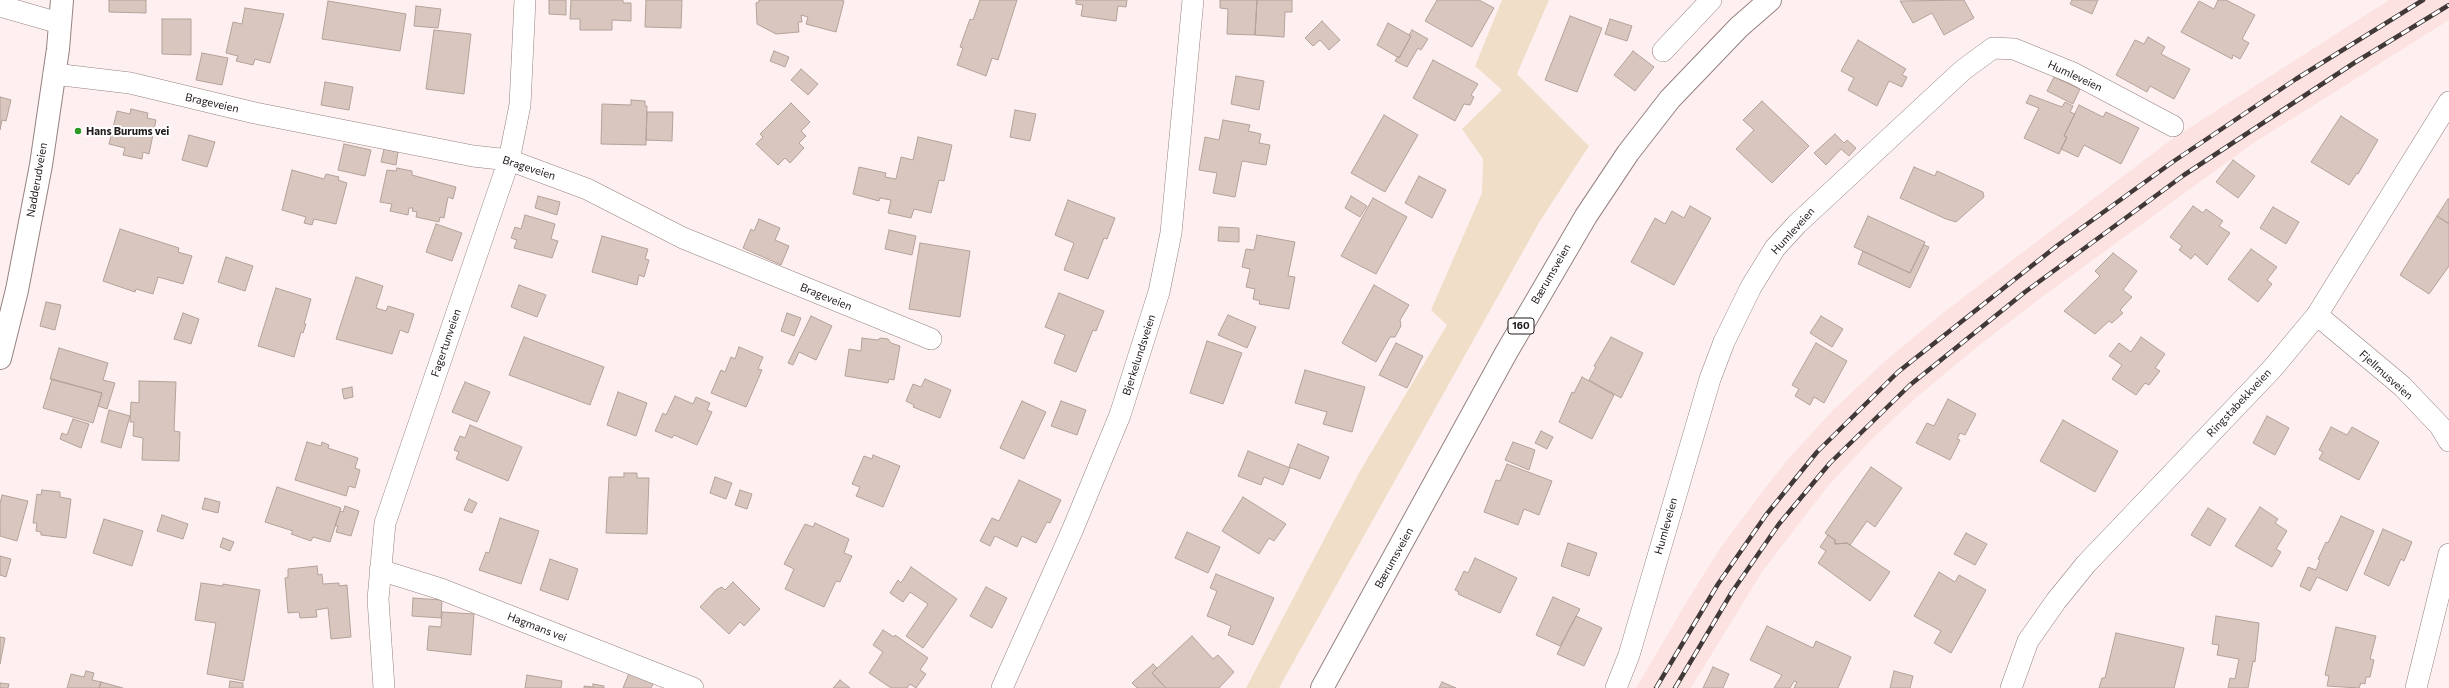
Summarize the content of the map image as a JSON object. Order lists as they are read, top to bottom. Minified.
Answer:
{"streets":{"main road":["Nadderudveien","Bærumsveien","160"],"street":["Humleveien","Brageveien","Fagertunveien","Bjerkelundsveien","Fjellmusveien","Ringstabekkveien","Hagmans vei"]},"crossings":[["Brageveien","Nadderudveien"],["Brageveien","Fagertunveien"],["Fagertunveien","Hagmans vei"],["Fjellmusveien","Ringstabekkveien"]],"places":["Hans Burums vei"]}
